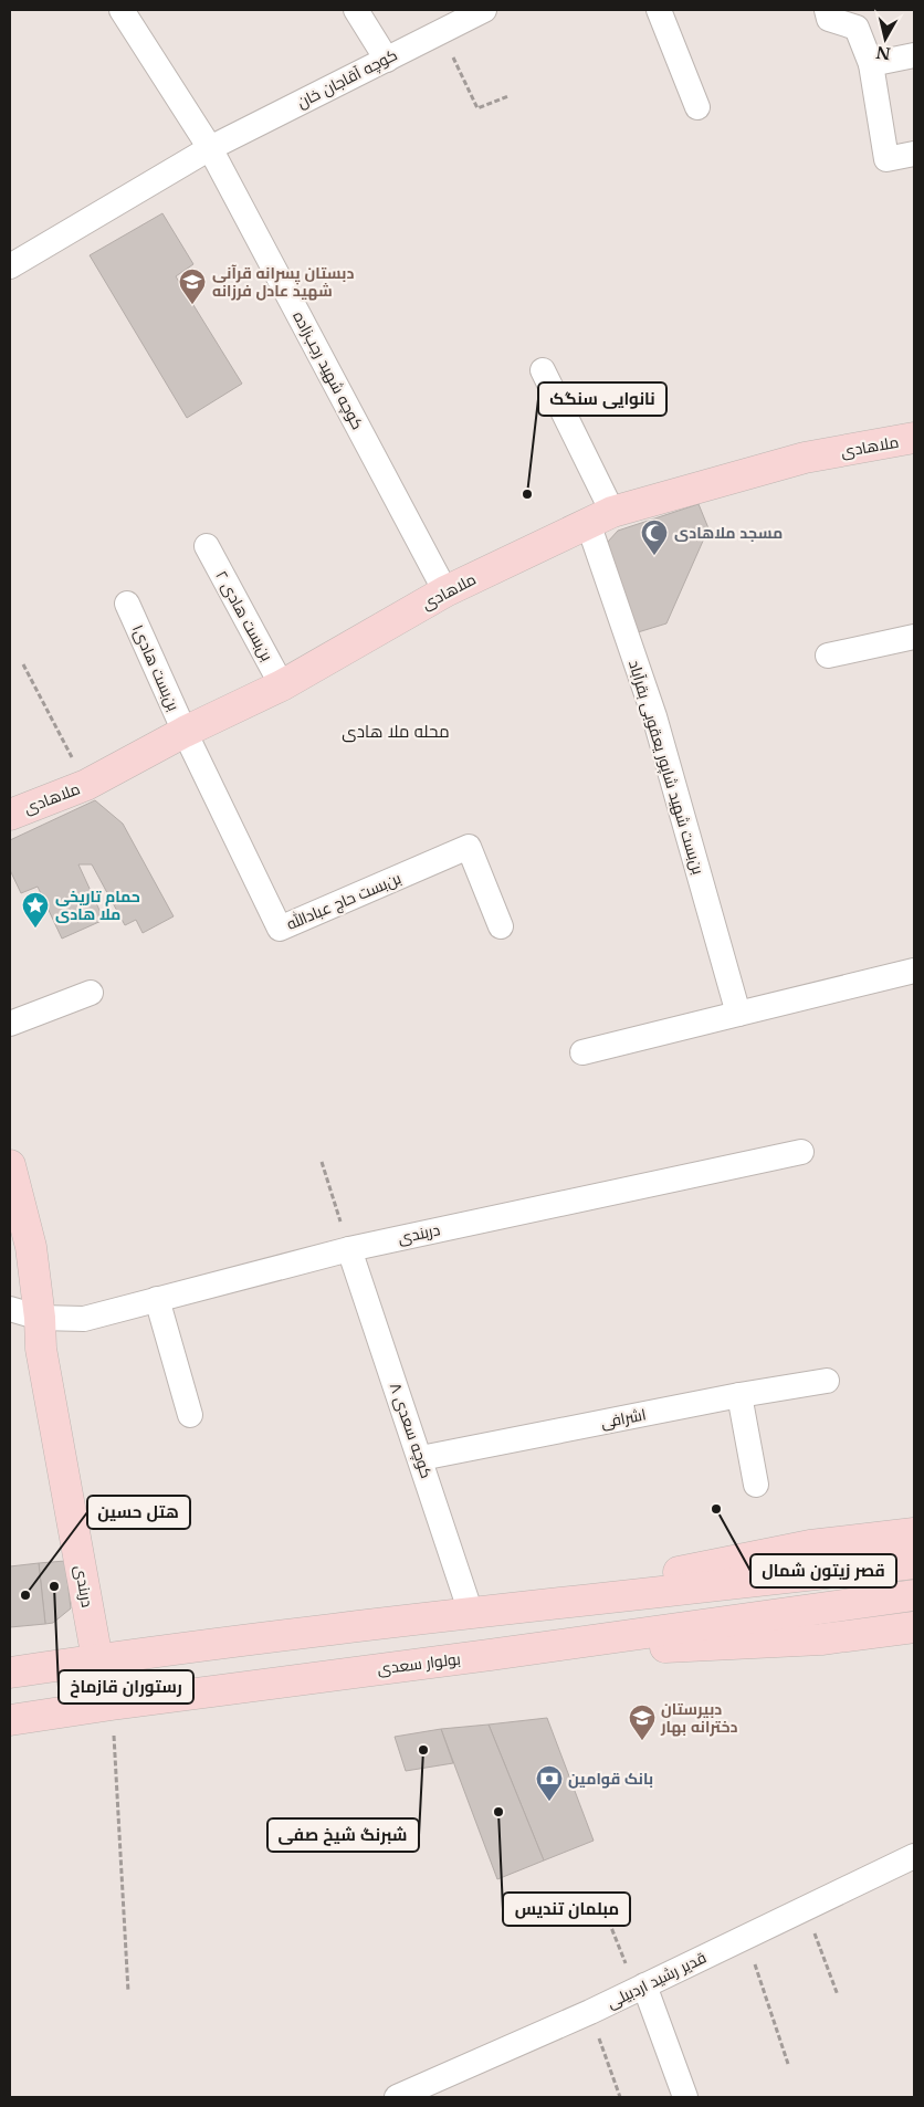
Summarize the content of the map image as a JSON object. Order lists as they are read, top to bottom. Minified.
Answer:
{"streets":{"main road":["ملاهادی","دربندی","بولوار سعدی"],"street":["کوچه آقاجان خان","کوچه شهید رجب‌زاده","بن‌بست هادی ۲","بن‌بست هادی۱","بن‌بست شهید شاپور یعقوبی بقرآباد","بن‌بست حاج عبادالله","اشرافی","کوچه سعدی ۸","قدیر رشید اردبیلی"]},"crossings":[["کوچه آقاجان خان","کوچه شهید رجب‌زاده"],["کوچه شهید رجب‌زاده","ملاهادی"],["ملاهادی","بن‌بست هادی ۲"],["ملاهادی","بن‌بست هادی۱"],["ملاهادی","بن‌بست شهید شاپور یعقوبی بقرآباد"],["ملاهادی","بن‌بست حاج عبادالله"],["بن‌بست هادی۱","بن‌بست حاج عبادالله"],["دربندی","کوچه سعدی ۸"],["اشرافی","کوچه سعدی ۸"]],"districts":["محله ملا هادی"],"places":{"school or university":["دبستان پسرانه قرآنی شهید عادل فرزانه","دبیرستان دخترانه بهار"],"other":["نانوایی سنگک","قصر زیتون شمال","رستوران قازماخ","هتل حسین","شبرنگ شیخ صفی","مبلمان تندیس"],"mosque":["مسجد ملاهادی"],"place":["حمام تاریخی ملا هادی"],"bank":["بانک قوامین"]},"north":"bottom"}
